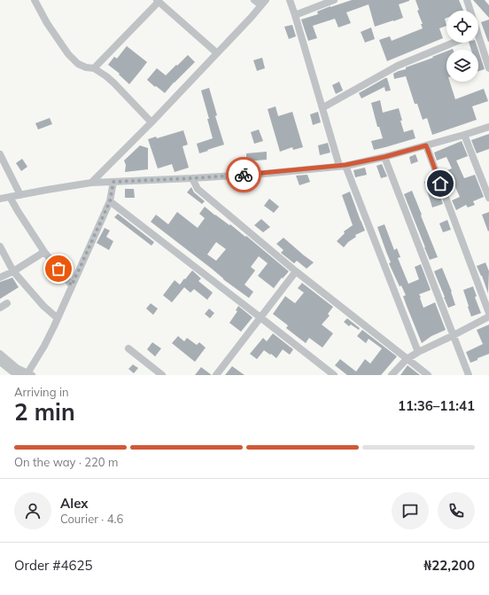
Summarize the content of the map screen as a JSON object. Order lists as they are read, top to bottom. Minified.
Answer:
{"page":{"heading":["2 min","Arriving in","11:36–11:41"],"panel":["Alex","Courier · 4.6","Order #4625","₦22,200"],"bar":"On the way · 220 m"}}
